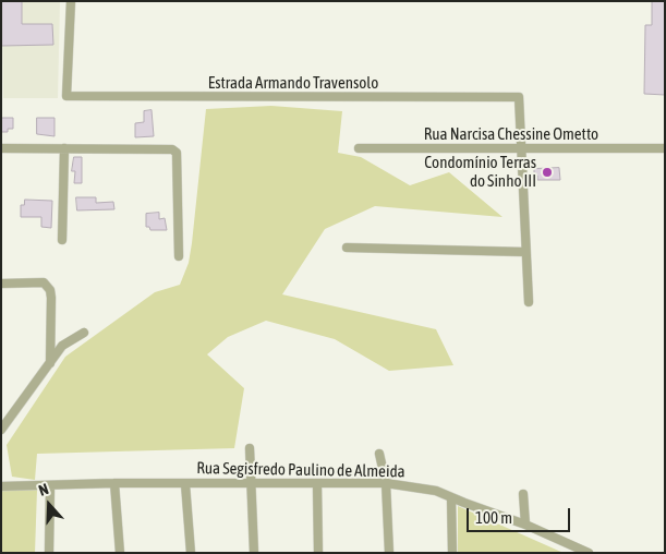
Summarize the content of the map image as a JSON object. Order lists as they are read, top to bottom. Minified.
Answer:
{"streets":{"street":["Estrada Armando Travensolo","Rua Narcisa Chessine Ometto","Rua Segisfredo Paulino de Almeida"]},"crossings":[["Estrada Armando Travensolo","Rua Narcisa Chessine Ometto"]],"places":["Condomínio Terras do Sinho III"],"scale_bar":"100 m","north":"top"}
